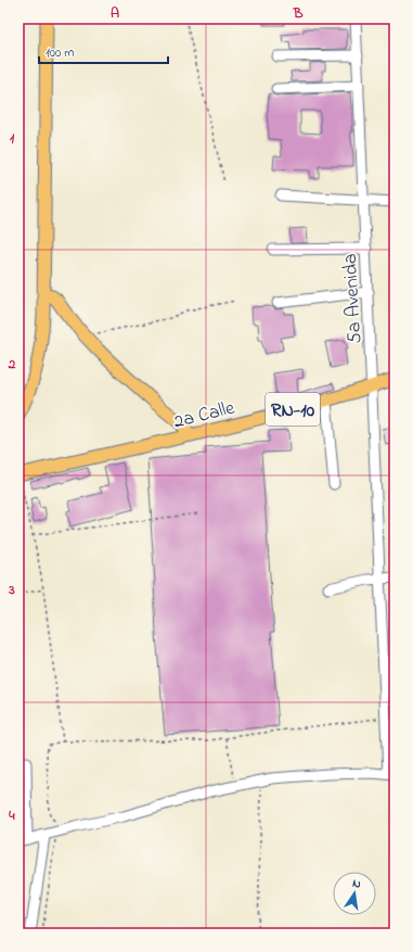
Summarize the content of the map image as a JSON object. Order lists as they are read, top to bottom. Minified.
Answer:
{"streets":{"main road":["RN-10","2a Calle"],"street":["5a Avenida"]},"crossings":[["5a Avenida","2a Calle"]],"scale_bar":"100 m","north":"top","grid":{"columns":["A","B"],"rows":["1","2","3","4"]}}
